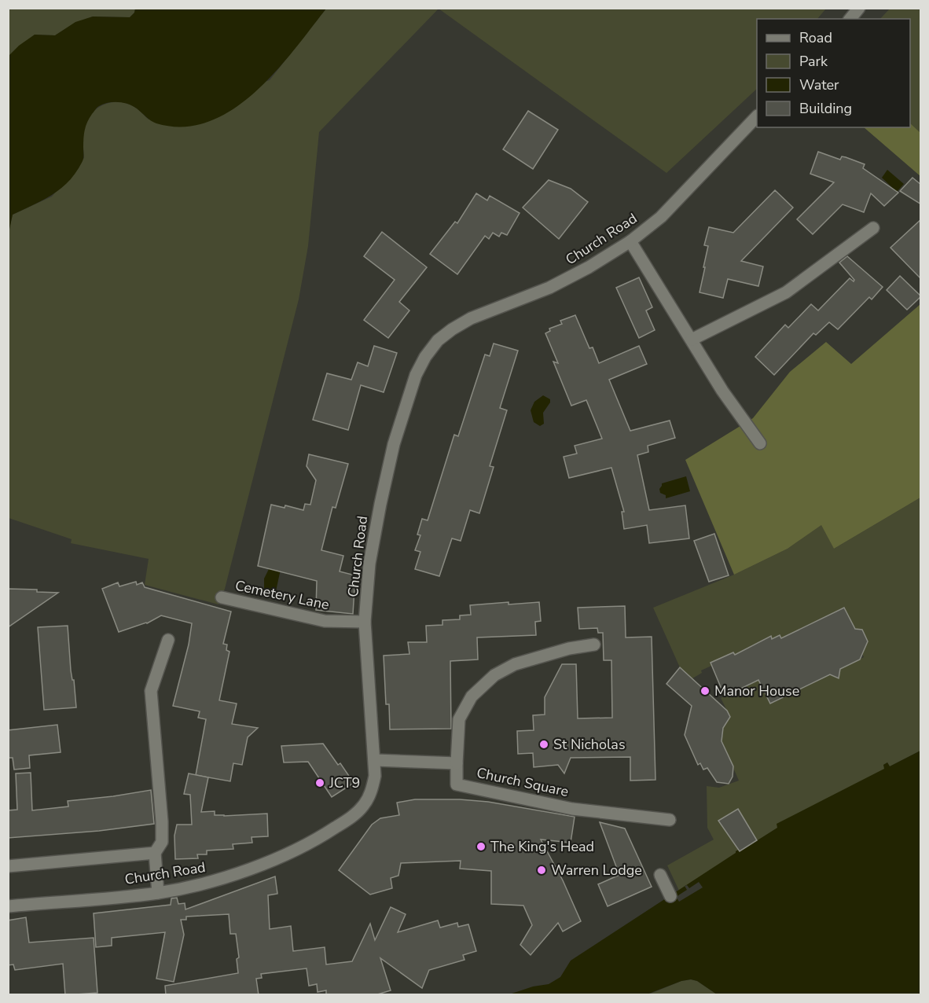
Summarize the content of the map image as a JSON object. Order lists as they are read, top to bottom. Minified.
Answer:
{"streets":{"street":["Church Road","Cemetery Lane","Church Square"]},"crossings":[["Church Road","Cemetery Lane"]],"places":["Manor House","St Nicholas","JCT9","The King's Head","Warren Lodge"],"legend":["Road","Park","Water","Building"]}
